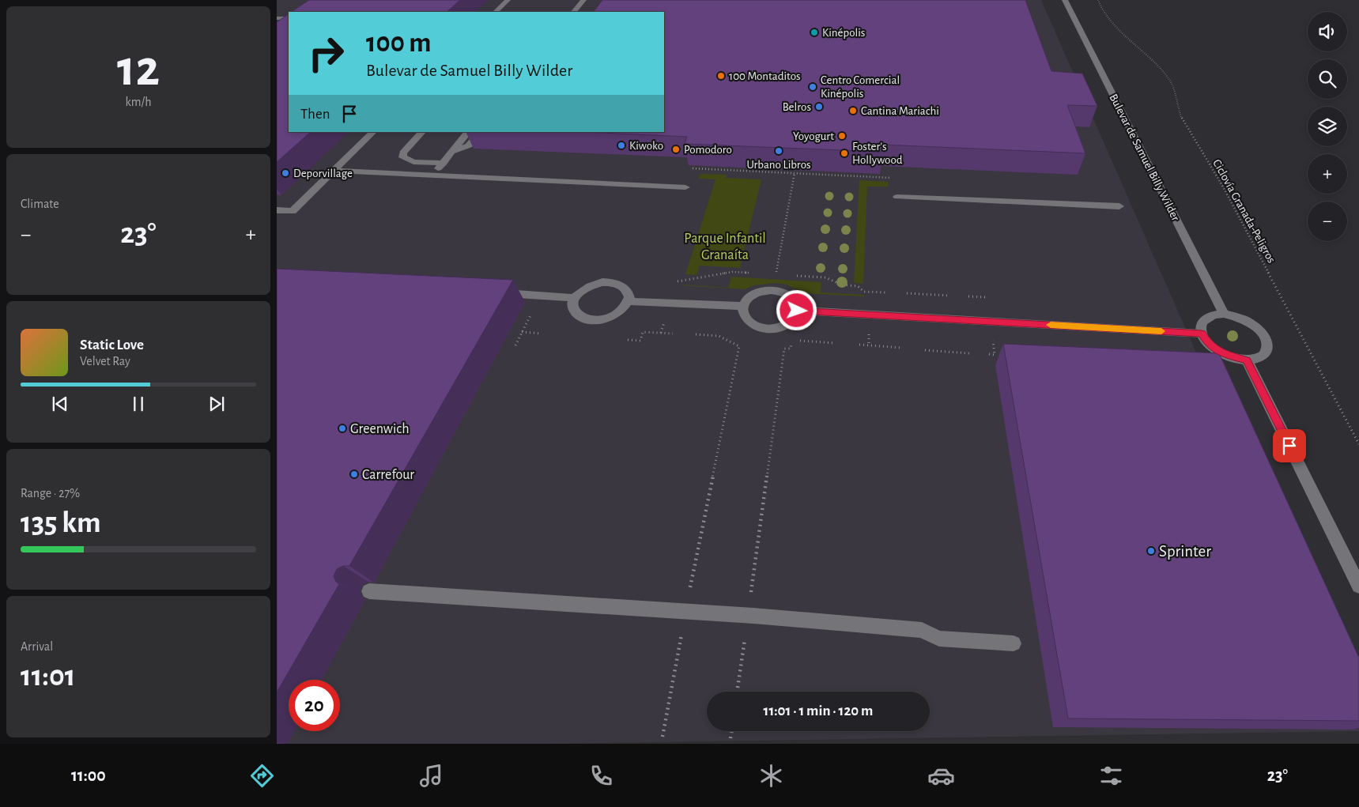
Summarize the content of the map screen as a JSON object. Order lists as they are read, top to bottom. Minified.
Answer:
{"streets":{"street":["Bulevar de Samuel Billy Wilder"],"path":["Ciclovía Granada-Peligros"]},"parks":["Parque Infantil Granaíta"],"places":["Kinépolis","100 Montaditos","Centro Comercial Kinépolis","Belros","Cantina Mariachi","Yoyogurt","Kiwoko","Pomodoro","Urbano Libros","Foster's Hollywood","Deporvillage","Greenwich","Carrefour","Sprinter"],"page":{"tile":[["12","km/h"],"Climate",["Range · 27%","135 km"],["Arrival","11:01"]],"map_buttons":["+","−"],"turn":["100 m","Bulevar de Samuel Billy Wilder"],"then":"Then","heat":["−","23°","+"],"song":["Static Love","Velvet Ray"],"limit":"20","trip":"11:01 · 1 min · 120 m","tabs":["11:00","23°"]}}
